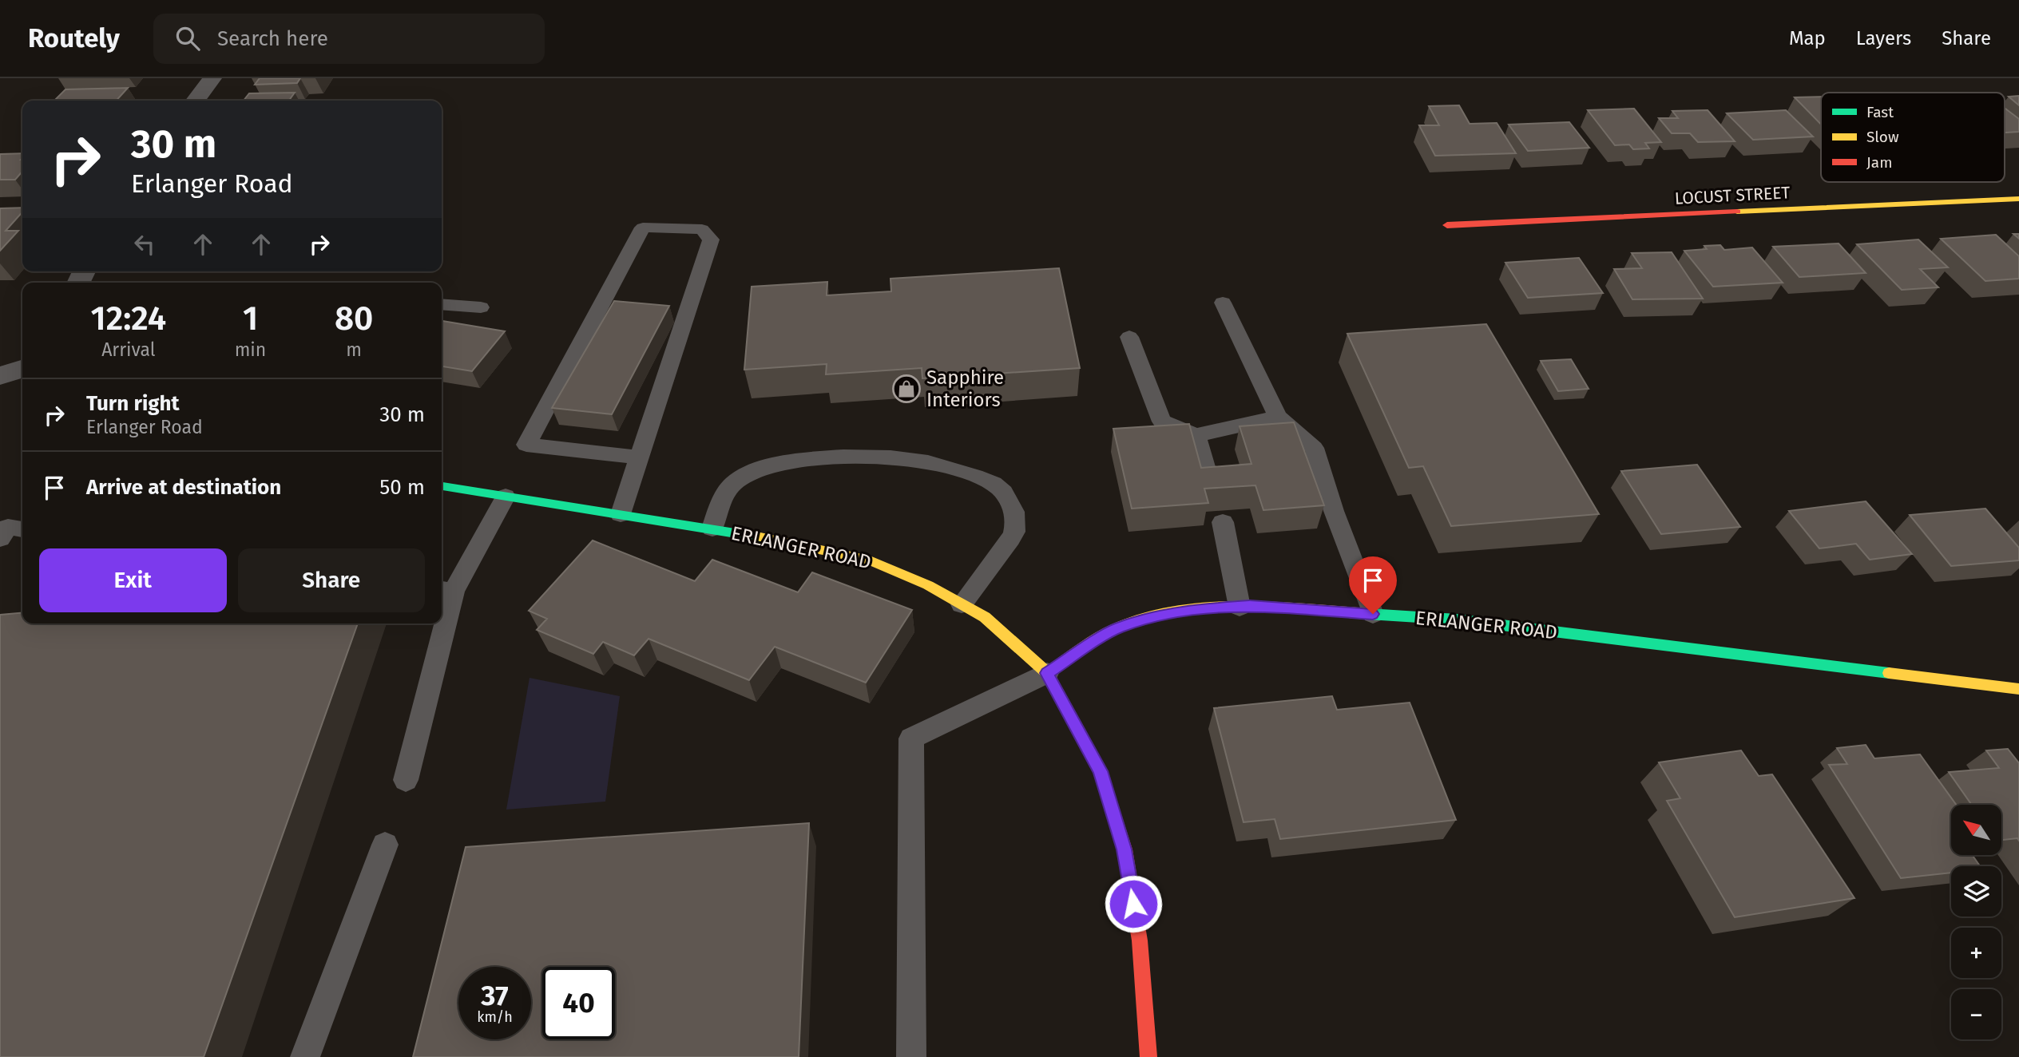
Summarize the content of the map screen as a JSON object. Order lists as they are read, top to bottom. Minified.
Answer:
{"streets":{"street":["LOCUST STREET","ERLANGER ROAD"]},"places":{"shop":["Sapphire Interiors"]},"legend":["Fast","Slow","Jam"],"north":"top left","page":{"header":"Routely","search":"Search here","nav":["Map","Layers","Share"],"turn":["30 m","Erlanger Road"],"eta":["12:24","Arrival","1","min","80","m"],"list":[{"name":"Turn right","note":"Erlanger Road","value":"30 m"},{"name":"Arrive at destination","value":"50 m"}],"buttons":["Exit","Share"],"map_buttons":["+","−"],"speed":"37 km/h","limit":"40"}}
